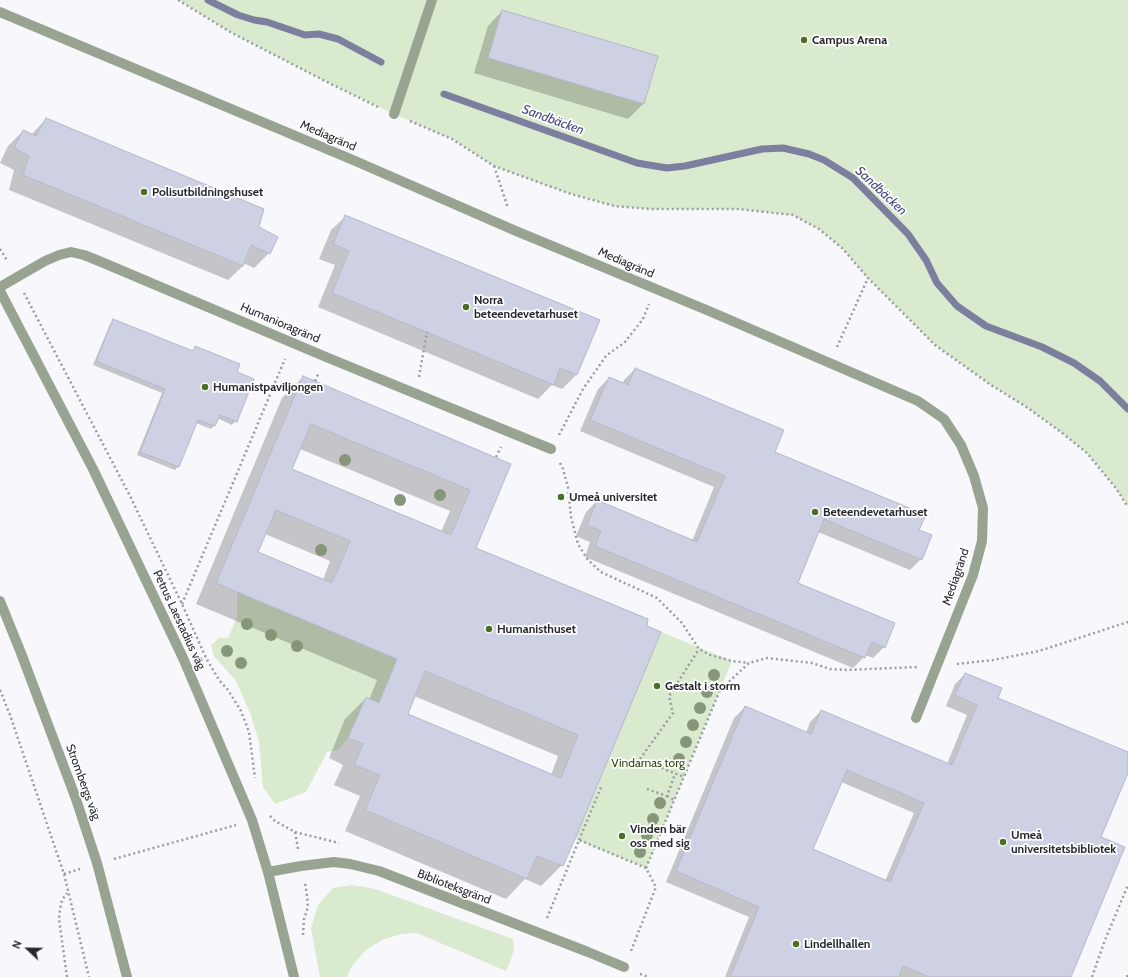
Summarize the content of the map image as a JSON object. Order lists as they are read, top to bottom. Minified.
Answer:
{"streets":{"street":["Mediagränd","Humanioragränd","Petrus Laestadius väg","Strombergs väg","Biblioteksgränd"]},"crossings":[["Petrus Laestadius väg","Biblioteksgränd"]],"water":["Sandbäcken"],"parks":["Vindarnas torg"],"places":["Campus Arena","Polisutbildningshuset","Norra beteendevetarhuset","Humanistpaviljongen","Umeå universitet","Beteendevetarhuset","Humanisthuset","Gestalt i storm","Vinden bär oss med sig","Umeå universitetsbibliotek","Lindellhallen"],"north":"left"}
